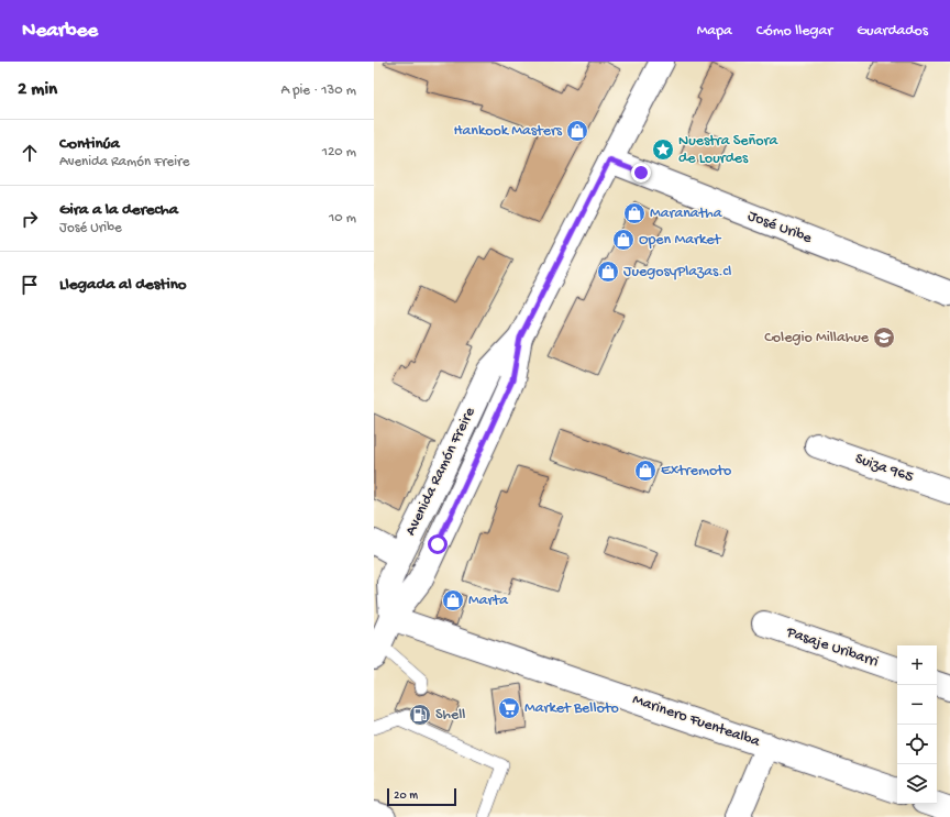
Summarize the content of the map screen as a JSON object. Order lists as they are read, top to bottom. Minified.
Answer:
{"streets":{"street":["José Uribe","Suiza 965","Avenida Ramón Freire","Pasaje Uribarri","Marinero Fuentealba"]},"crossings":[["José Uribe","Avenida Ramón Freire"],["Avenida Ramón Freire","Marinero Fuentealba"]],"places":{"shop":["Hankook Masters","Maranatha","Open Market","JuegosyPlazas.cl","Extremoto","Marta"],"place":["Nuestra Señora de Lourdes"],"school or university":["Colegio Millahue"],"supermarket":["Market Belloto"],"fuel station":["Shell"]},"scale_bar":"20 m","page":{"header":"Nearbee","nav":["Mapa","Cómo llegar","Guardados"],"heading":["2 min","A pie · 130 m"],"list":[["Continúa","Avenida Ramón Freire","120 m"],["Gira a la derecha","José Uribe","10 m"],"Llegada al destino"],"map_buttons":["+","−"],"scale":"20 m"}}
